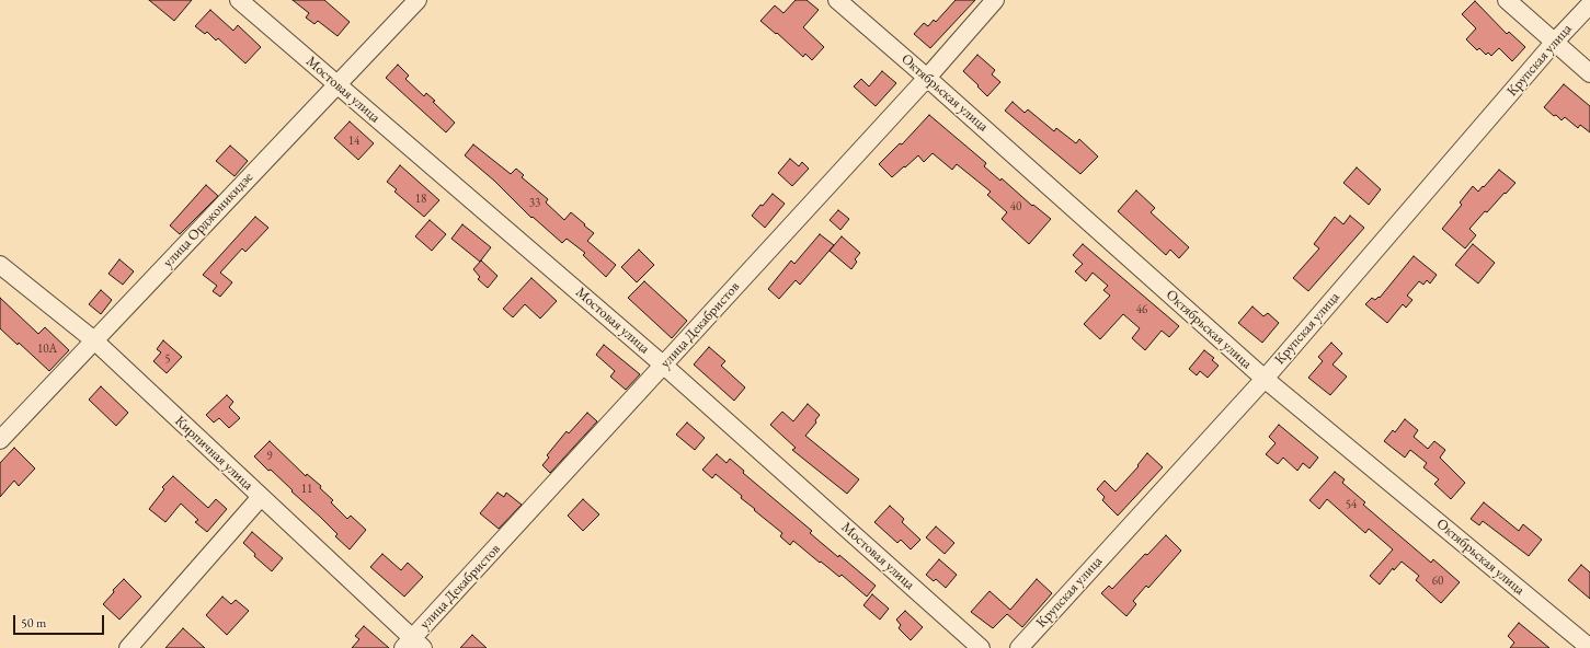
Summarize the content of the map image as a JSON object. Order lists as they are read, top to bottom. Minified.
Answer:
{"streets":{"street":["Крупская улица","Мостовая улица","Октябрьская улица","улица Орджоникидзе","улица Декабристов","Кирпичная улица"]},"crossings":[["Крупская улица","Октябрьская улица"],["Мостовая улица","улица Орджоникидзе"],["Мостовая улица","улица Декабристов"],["Октябрьская улица","улица Декабристов"],["улица Орджоникидзе","Кирпичная улица"],["улица Декабристов","Кирпичная улица"]],"house_numbers":["14","18","33","40","46","10А","5","9","11","54","60"],"scale_bar":"50 m"}
